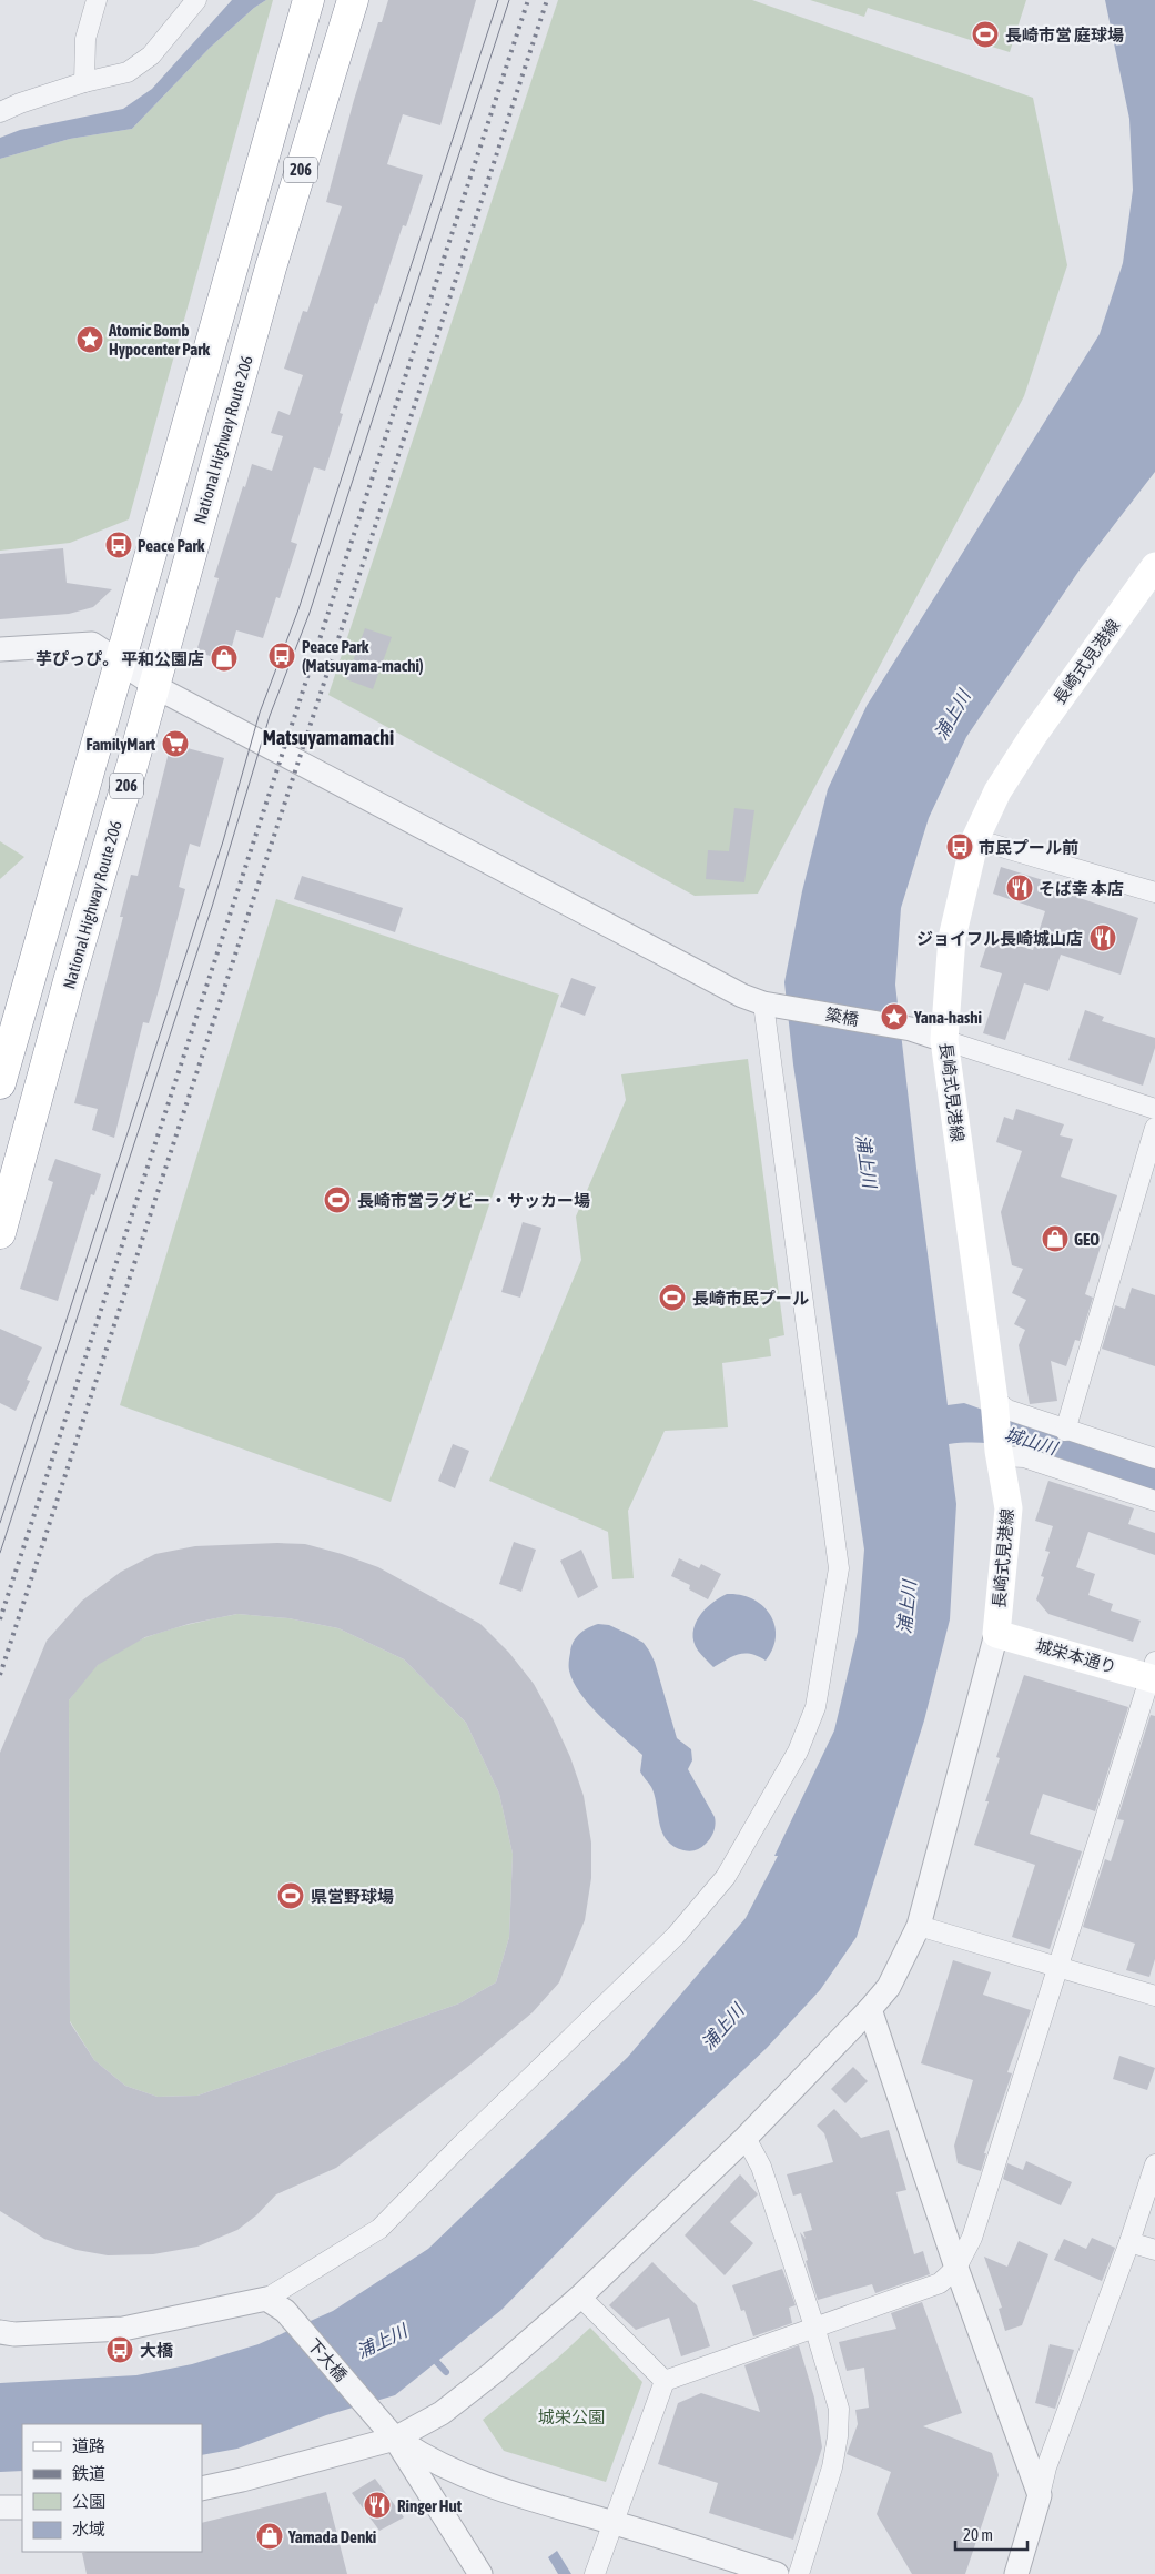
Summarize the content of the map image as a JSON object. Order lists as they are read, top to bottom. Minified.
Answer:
{"streets":{"highway":["206","National Highway Route 206"],"main road":["長崎式見港線","城栄本通り"],"street":["簗橋","下大橋"]},"crossings":[["206","簗橋"],["National Highway Route 206","簗橋"],["長崎式見港線","簗橋"],["長崎式見港線","城栄本通り"]],"districts":["Matsuyamamachi"],"water":["浦上川","城山川"],"parks":["城栄公園"],"places":{"sports":["長崎市営 庭球場","長崎市営ラグビー・サッカー場","長崎市民プール","県営野球場"],"place":["Atomic Bomb Hypocenter Park","Yana-hashi"],"bus stop":["Peace Park","Peace Park (Matsuyama-machi)","市民プール前","大橋"],"shop":["芋ぴっぴ。 平和公園店","GEO","Yamada Denki"],"supermarket":["FamilyMart"],"restaurant":["そば幸 本店","ジョイフル長崎城山店","Ringer Hut"]},"legend":["道路","鉄道","公園","水域"],"scale_bar":"20 m"}
